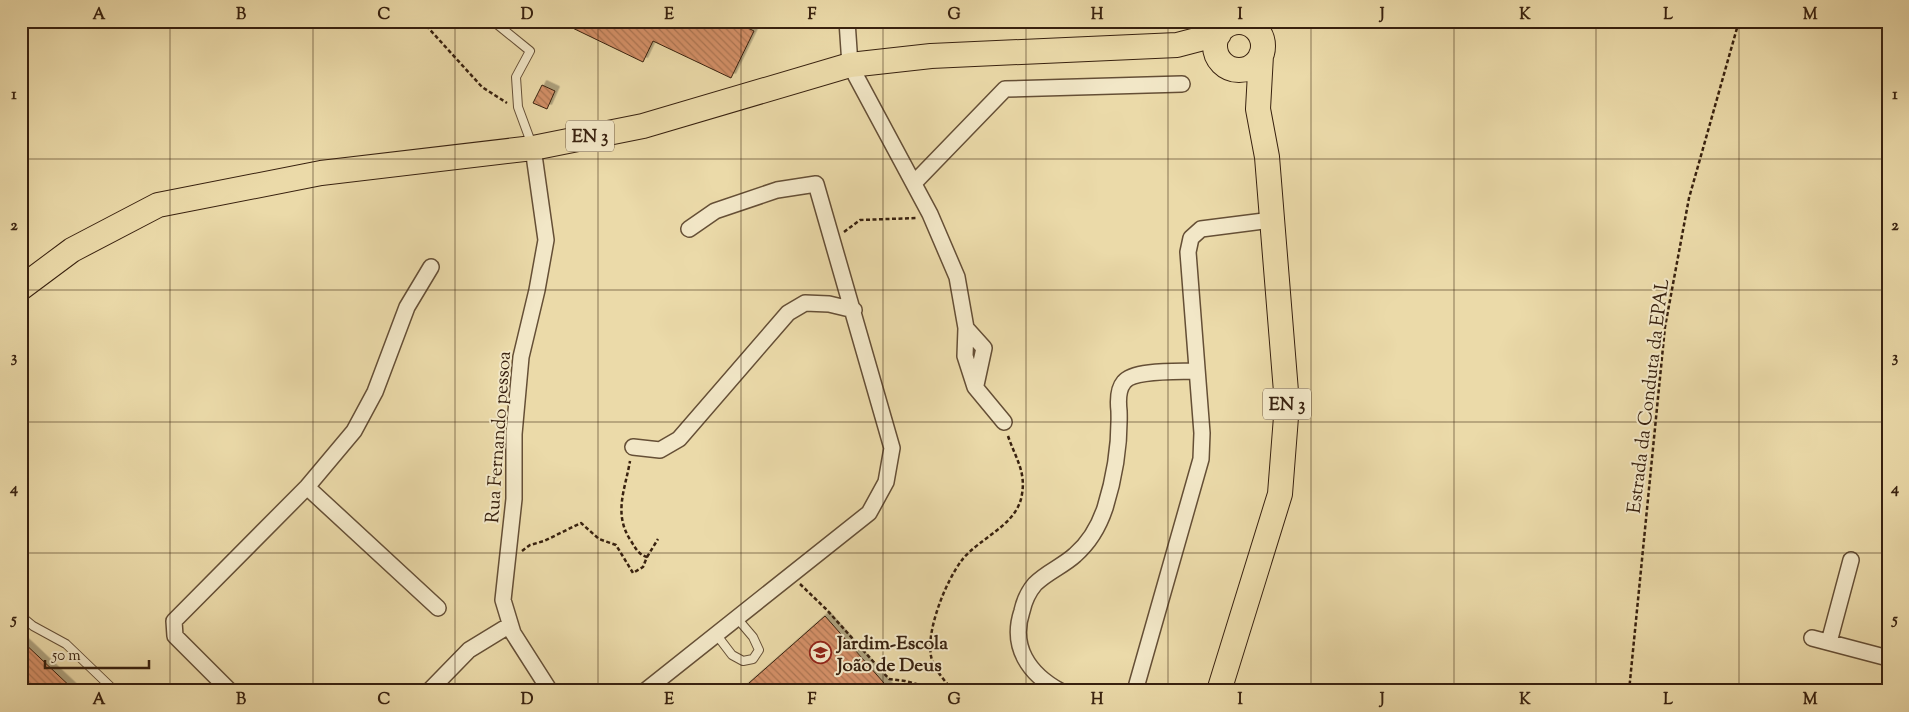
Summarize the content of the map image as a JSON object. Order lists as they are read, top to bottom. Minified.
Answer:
{"streets":{"main road":["EN 3"],"street":["Rua Fernando pessoa"],"path":["Estrada da Conduta da EPAL"]},"crossings":[["EN 3","Rua Fernando pessoa"]],"places":{"school or university":["Jardim-Escola João de Deus"]},"scale_bar":"50 m","grid":{"columns":["A","B","C","D","E","F","G","H","I","J","K","L","M"],"rows":["1","2","3","4","5"]}}
